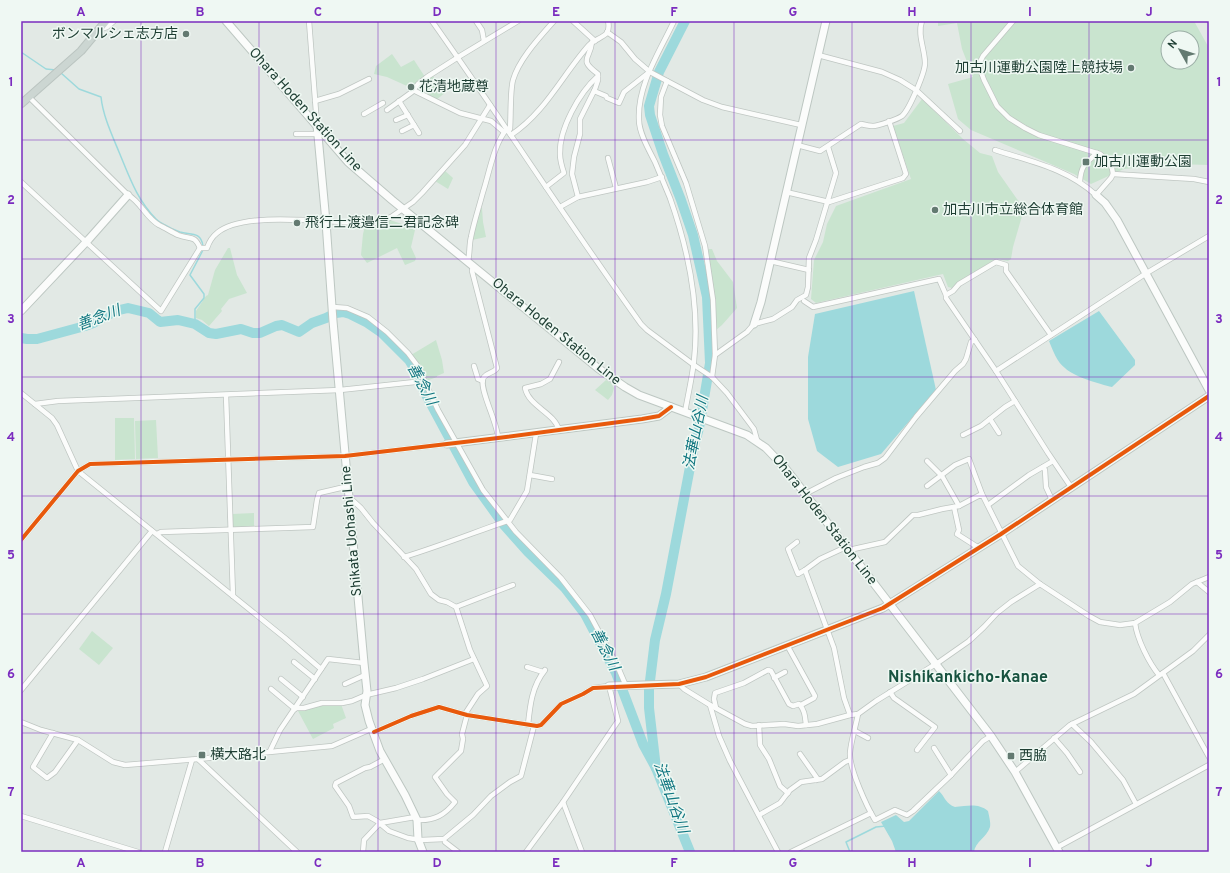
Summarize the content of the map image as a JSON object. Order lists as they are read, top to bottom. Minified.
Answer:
{"streets":{"main road":["Ohara Hoden Station Line","Shikata Uohashi Line"]},"crossings":[["Ohara Hoden Station Line","Shikata Uohashi Line"]],"districts":["Nishikankicho-Kanae"],"water":["善念川","法華山谷川"],"places":{"other":["ボンマルシェ志方店","加古川運動公園陸上競技場","花清地蔵尊","加古川市立総合体育館","飛行士渡邉信二君記念碑"],"transit":["加古川運動公園","横大路北","西脇"]},"north":"top left","grid":{"columns":["A","B","C","D","E","F","G","H","I","J"],"rows":["1","2","3","4","5","6","7"]}}
